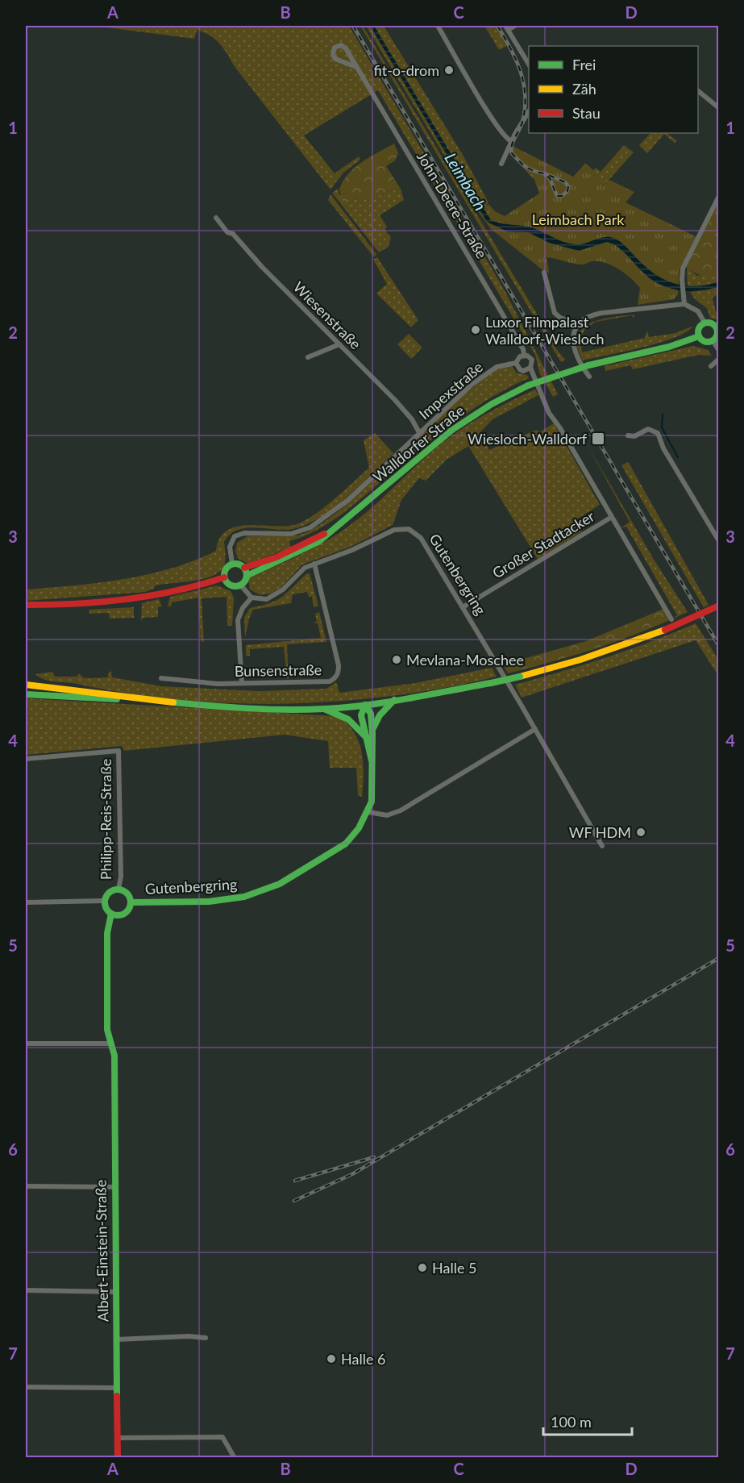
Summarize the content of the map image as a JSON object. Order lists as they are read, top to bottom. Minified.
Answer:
{"streets":{"street":["John-Deere-Straße","Wiesenstraße","Impexstraße","Walldorfer Straße","Großer Stadtacker","Gutenbergring","Bunsenstraße","Philipp-Reis-Straße","Albert-Einstein-Straße"]},"crossings":[["John-Deere-Straße","Impexstraße"],["John-Deere-Straße","Großer Stadtacker"],["Wiesenstraße","Impexstraße"],["Impexstraße","Walldorfer Straße"],["Impexstraße","Großer Stadtacker"],["Großer Stadtacker","Gutenbergring"],["Gutenbergring","Bunsenstraße"],["Gutenbergring","Philipp-Reis-Straße"]],"water":["Leimbach"],"parks":["Leimbach Park"],"places":{"other":["fit-o-drom","Luxor Filmpalast Walldorf-Wiesloch","Mevlana-Moschee","WF HDM","Halle 5","Halle 6"],"transit":["Wiesloch-Walldorf"]},"legend":["Frei","Zäh","Stau"],"scale_bar":"100 m","grid":{"columns":["A","B","C","D"],"rows":["1","2","3","4","5","6","7"]}}
